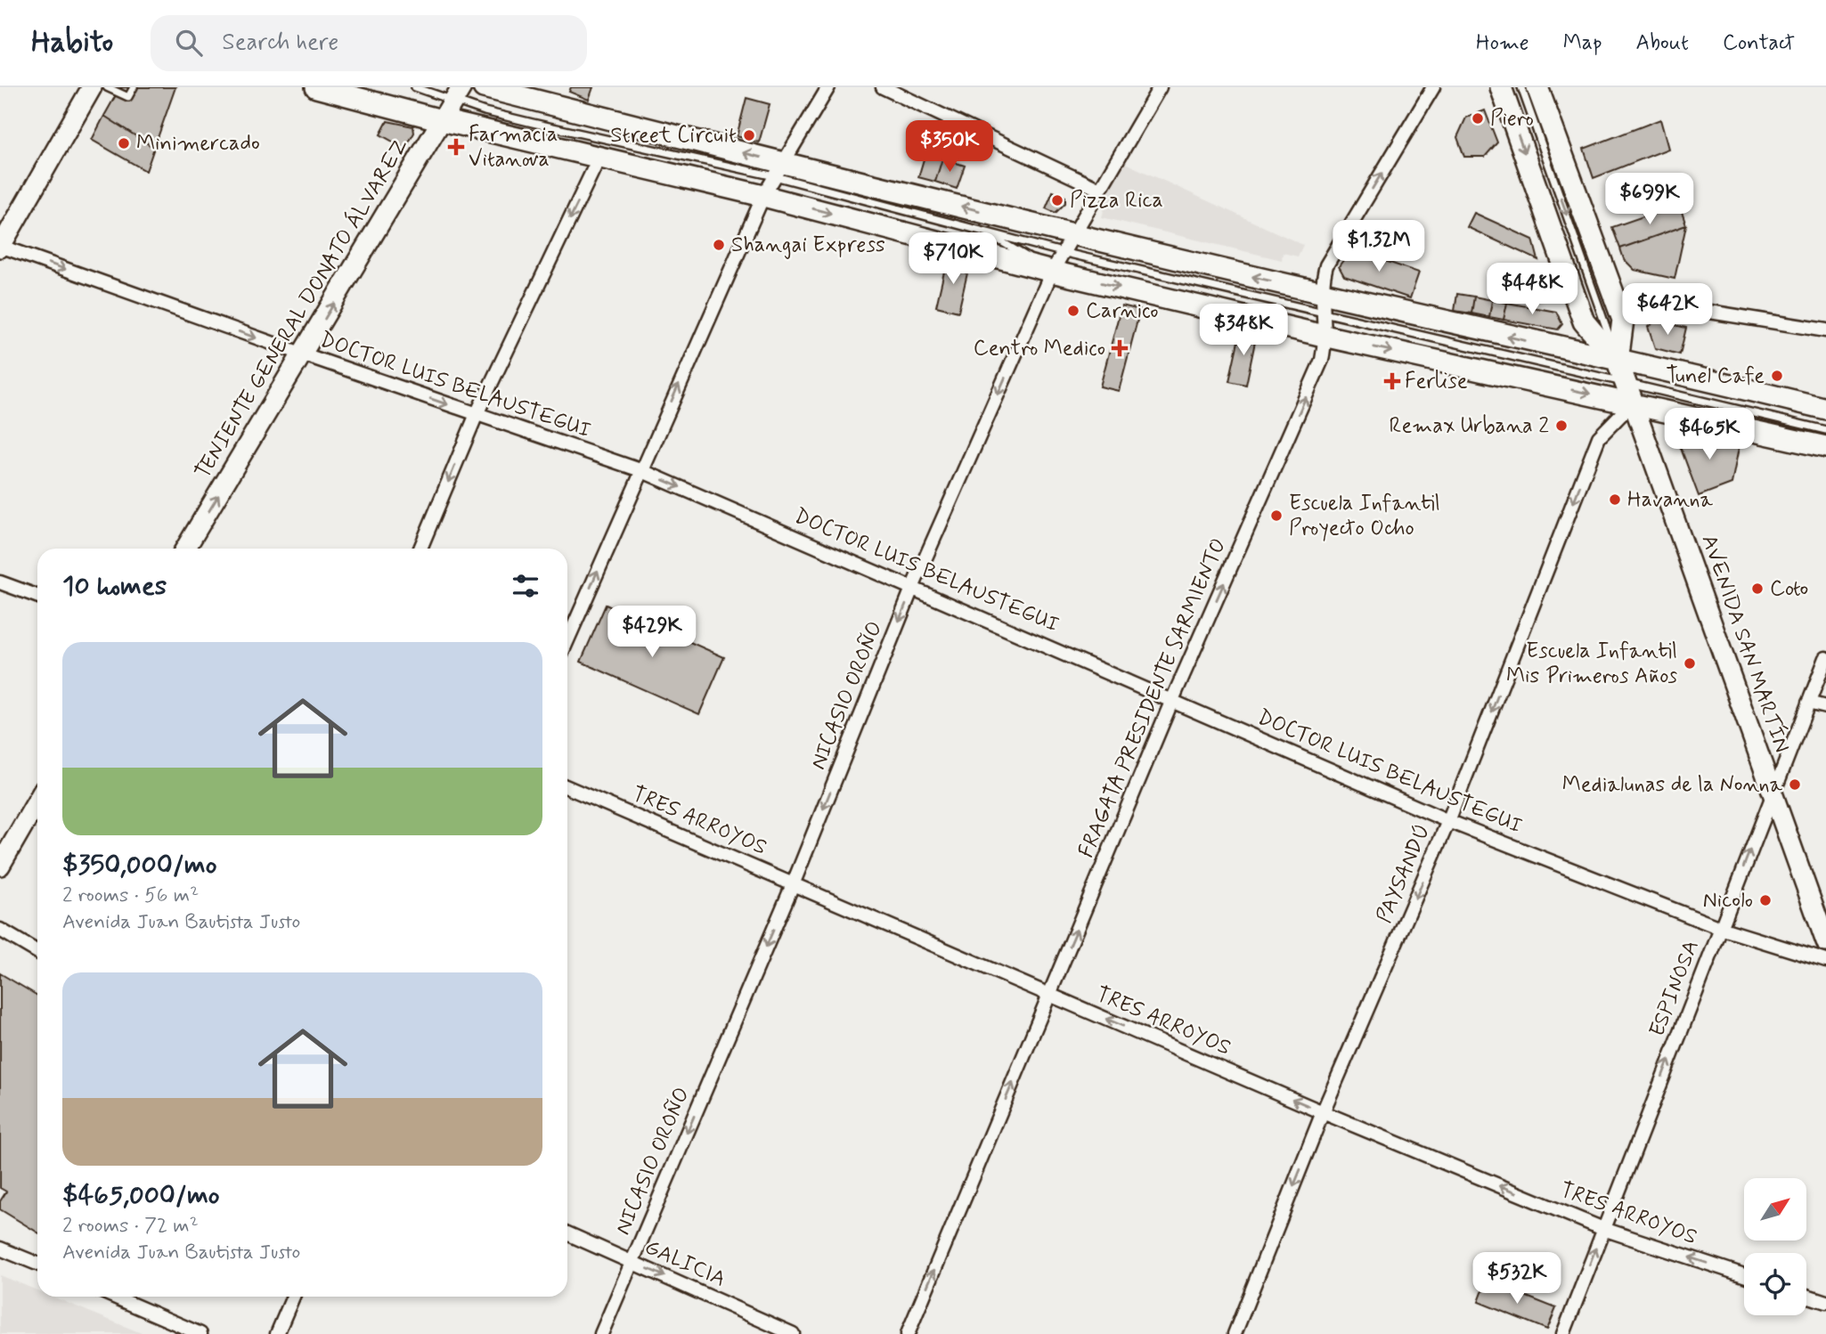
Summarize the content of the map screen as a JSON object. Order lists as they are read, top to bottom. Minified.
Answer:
{"streets":{"main road":["AVENIDA SAN MARTÍN"],"street":["TENIENTE GENERAL DONATO ÁLVAREZ","DOCTOR LUIS BELAUSTEGUI","NICASIO OROÑO","FRAGATA PRESIDENTE SARMIENTO","TRES ARROYOS","PAYSANDÚ","ESPINOSA","GALICIA"]},"crossings":[["TENIENTE GENERAL DONATO ÁLVAREZ","DOCTOR LUIS BELAUSTEGUI"],["DOCTOR LUIS BELAUSTEGUI","NICASIO OROÑO"],["DOCTOR LUIS BELAUSTEGUI","FRAGATA PRESIDENTE SARMIENTO"],["DOCTOR LUIS BELAUSTEGUI","PAYSANDÚ"],["DOCTOR LUIS BELAUSTEGUI","ESPINOSA"],["AVENIDA SAN MARTÍN","PAYSANDÚ"],["AVENIDA SAN MARTÍN","ESPINOSA"],["NICASIO OROÑO","TRES ARROYOS"],["NICASIO OROÑO","GALICIA"],["FRAGATA PRESIDENTE SARMIENTO","TRES ARROYOS"],["TRES ARROYOS","PAYSANDÚ"],["TRES ARROYOS","ESPINOSA"]],"one_way":["TENIENTE GENERAL DONATO ÁLVAREZ","DOCTOR LUIS BELAUSTEGUI","NICASIO OROÑO","FRAGATA PRESIDENTE SARMIENTO","TRES ARROYOS","PAYSANDÚ","ESPINOSA","GALICIA"],"places":{"other":["Piero","Street Circuit","Minimercado","Pizza Rica","Shangai Express","Carnico","Tunel Cafe","Remax Urbana 2","Havanna","Escuela Infantil Proyecto Ocho","Coto","Escuela Infantil Mis Primeros Años","Medialunas de la Nonna","Nicolo"],"health":["Farmacia Vitanova","Centro Medico","Ferlise"]},"north":"top right","page":{"header":"Habito","search":"Search here","nav":["Home","Map","About","Contact"],"price":["$350K","$699K","$1.32M","$710K","$448K","$642K","$348K","$465K","$429K","$532K"],"heading":"10 homes","list":[{"name":"$350,000/mo","note":"2 rooms · 56 m² · Avenida Juan Bautista Justo"},{"name":"$465,000/mo","note":"2 rooms · 72 m² · Avenida Juan Bautista Justo"}]}}
